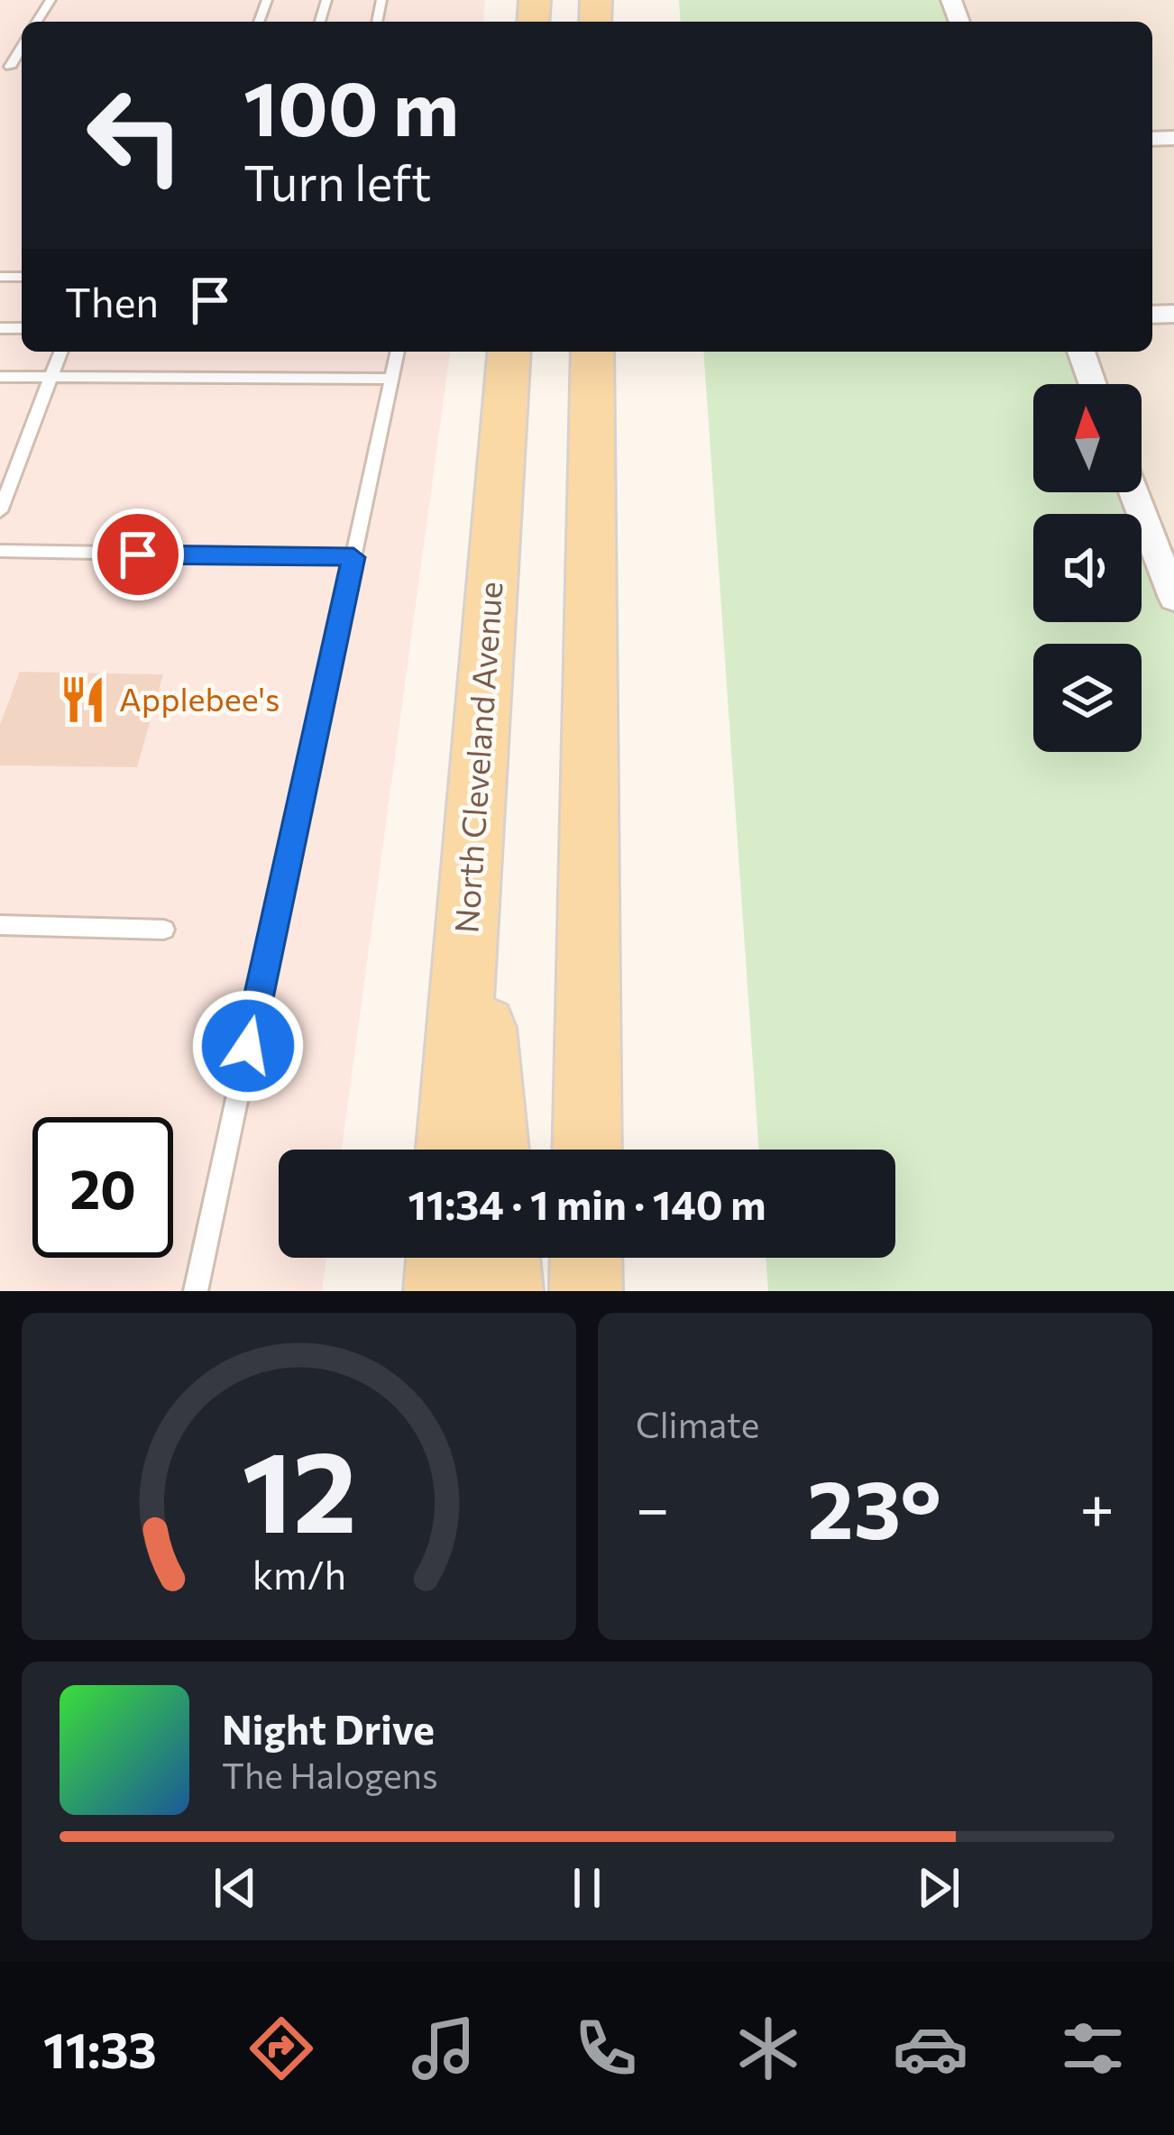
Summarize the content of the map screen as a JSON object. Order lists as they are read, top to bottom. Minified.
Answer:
{"streets":{"main road":["North Cleveland Avenue"]},"places":{"restaurant":["Applebee's"]},"north":"top","page":{"turn":["100 m","Turn left"],"then":"Then","limit":"20","trip":"11:34 · 1 min · 140 m","tile":"Climate","heat":["−","23°","+"],"song":["Night Drive","The Halogens"],"tabs":"11:33","gauge":["12","km/h"]}}
